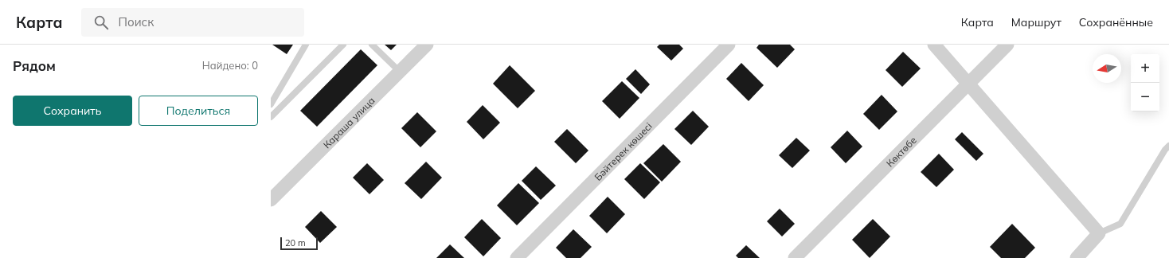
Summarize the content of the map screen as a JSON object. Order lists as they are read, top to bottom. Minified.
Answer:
{"streets":{"street":["Караша улица","Бәйтерек көшесі","Көктөбе"]},"scale_bar":"20 m","north":"left","page":{"header":"Карта","search":"Поиск","nav":["Карта","Маршрут","Сохранённые"],"heading":["Рядом","Найдено: 0"],"map_buttons":["+","−"],"buttons":["Сохранить","Поделиться"],"scale":"20 m"}}
